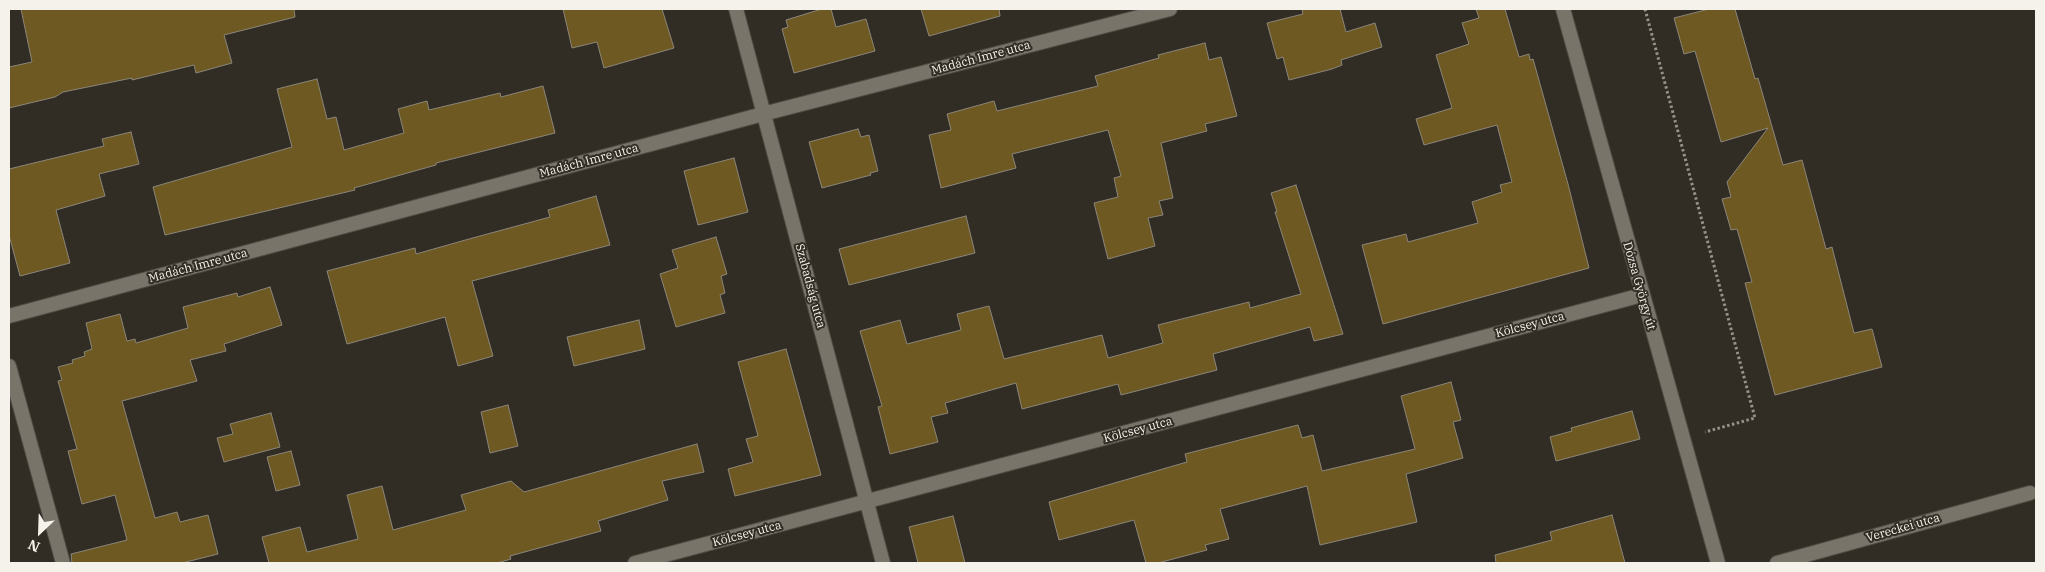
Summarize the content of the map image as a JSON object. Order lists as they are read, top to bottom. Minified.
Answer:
{"streets":{"street":["Madách Imre utca","Szabadság utca","Dózsa György út","Kölcsey utca","Vereckei utca"]},"crossings":[["Madách Imre utca","Szabadság utca"],["Szabadság utca","Kölcsey utca"],["Dózsa György út","Kölcsey utca"]],"north":"bottom left"}
